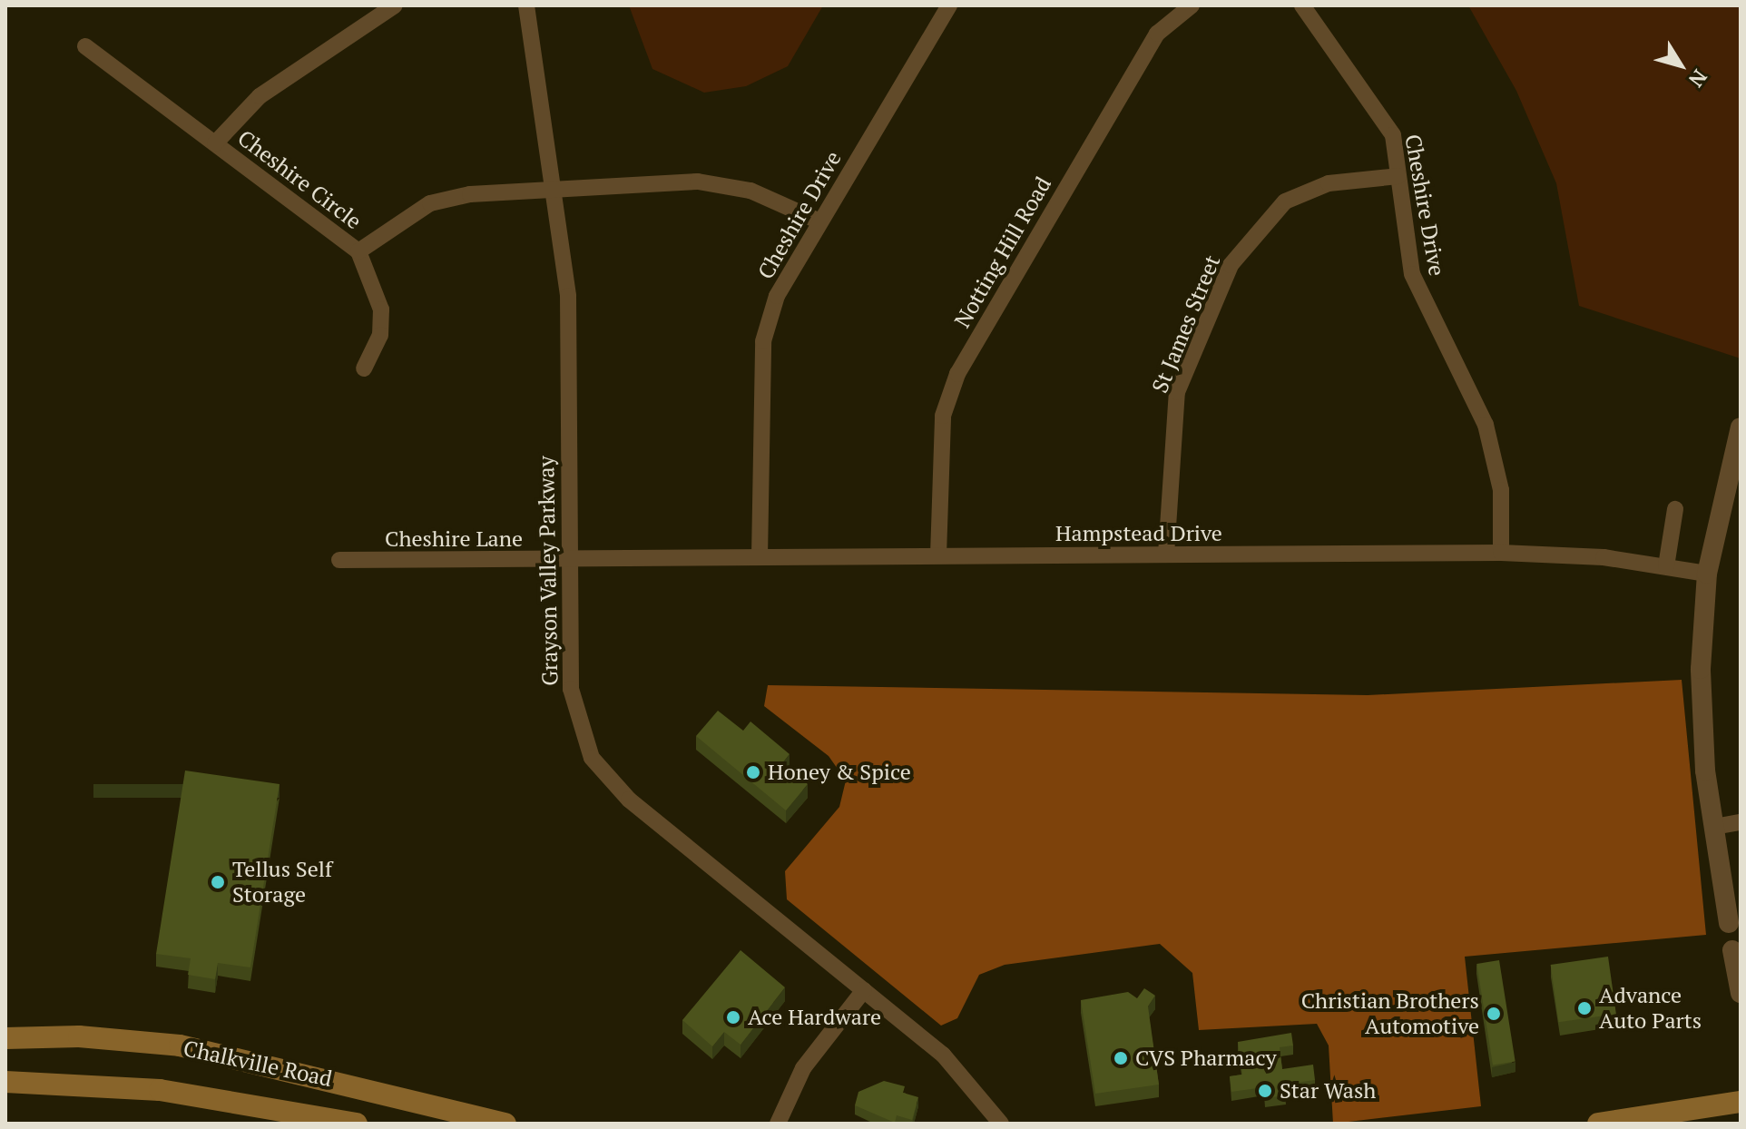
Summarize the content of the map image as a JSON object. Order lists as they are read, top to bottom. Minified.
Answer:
{"streets":{"main road":["Chalkville Road"],"street":["Cheshire Circle","Cheshire Drive","Notting Hill Road","St James Street","Hampstead Drive","Cheshire Lane","Grayson Valley Parkway"]},"crossings":[["Cheshire Circle","Cheshire Drive"],["Cheshire Circle","Grayson Valley Parkway"],["Cheshire Drive","St James Street"],["Cheshire Drive","Hampstead Drive"],["Notting Hill Road","Hampstead Drive"],["St James Street","Hampstead Drive"],["Hampstead Drive","Cheshire Lane"],["Hampstead Drive","Grayson Valley Parkway"],["Cheshire Lane","Grayson Valley Parkway"]],"places":["Honey & Spice","Tellus Self Storage","Advance Auto Parts","Christian Brothers Automotive","Ace Hardware","CVS Pharmacy","Star Wash"],"north":"bottom right"}
